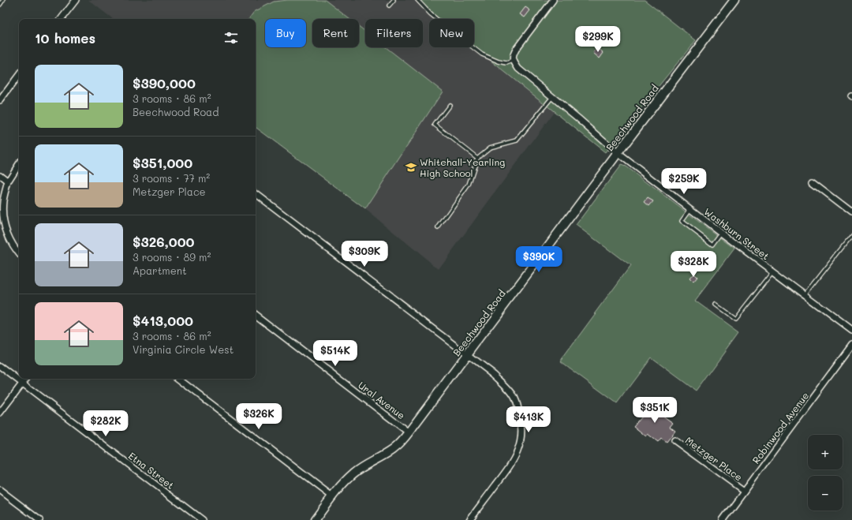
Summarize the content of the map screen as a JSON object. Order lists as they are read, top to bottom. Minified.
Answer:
{"streets":{"street":["Beechwood Road","Washburn Street","Ural Avenue","Robinwood Avenue","Metzger Place","Etna Street"]},"crossings":[["Beechwood Road","Washburn Street"],["Beechwood Road","Ural Avenue"],["Robinwood Avenue","Metzger Place"]],"places":{"school or university":["Whitehall-Yearling High School"]},"page":{"chip":["Buy","Rent","Filters","New"],"heading":"10 homes","price":["$299K","$259K","$309K","$390K","$328K","$514K","$351K","$326K","$413K","$282K"],"list":[{"name":"$390,000","note":"3 rooms · 86 m² · Beechwood Road"},{"name":"$351,000","note":"3 rooms · 77 m² · Metzger Place"},{"name":"$326,000","note":"3 rooms · 89 m² · Apartment"},{"name":"$413,000","note":"3 rooms · 86 m² · Virginia Circle West"}],"map_buttons":["+","−"]}}
